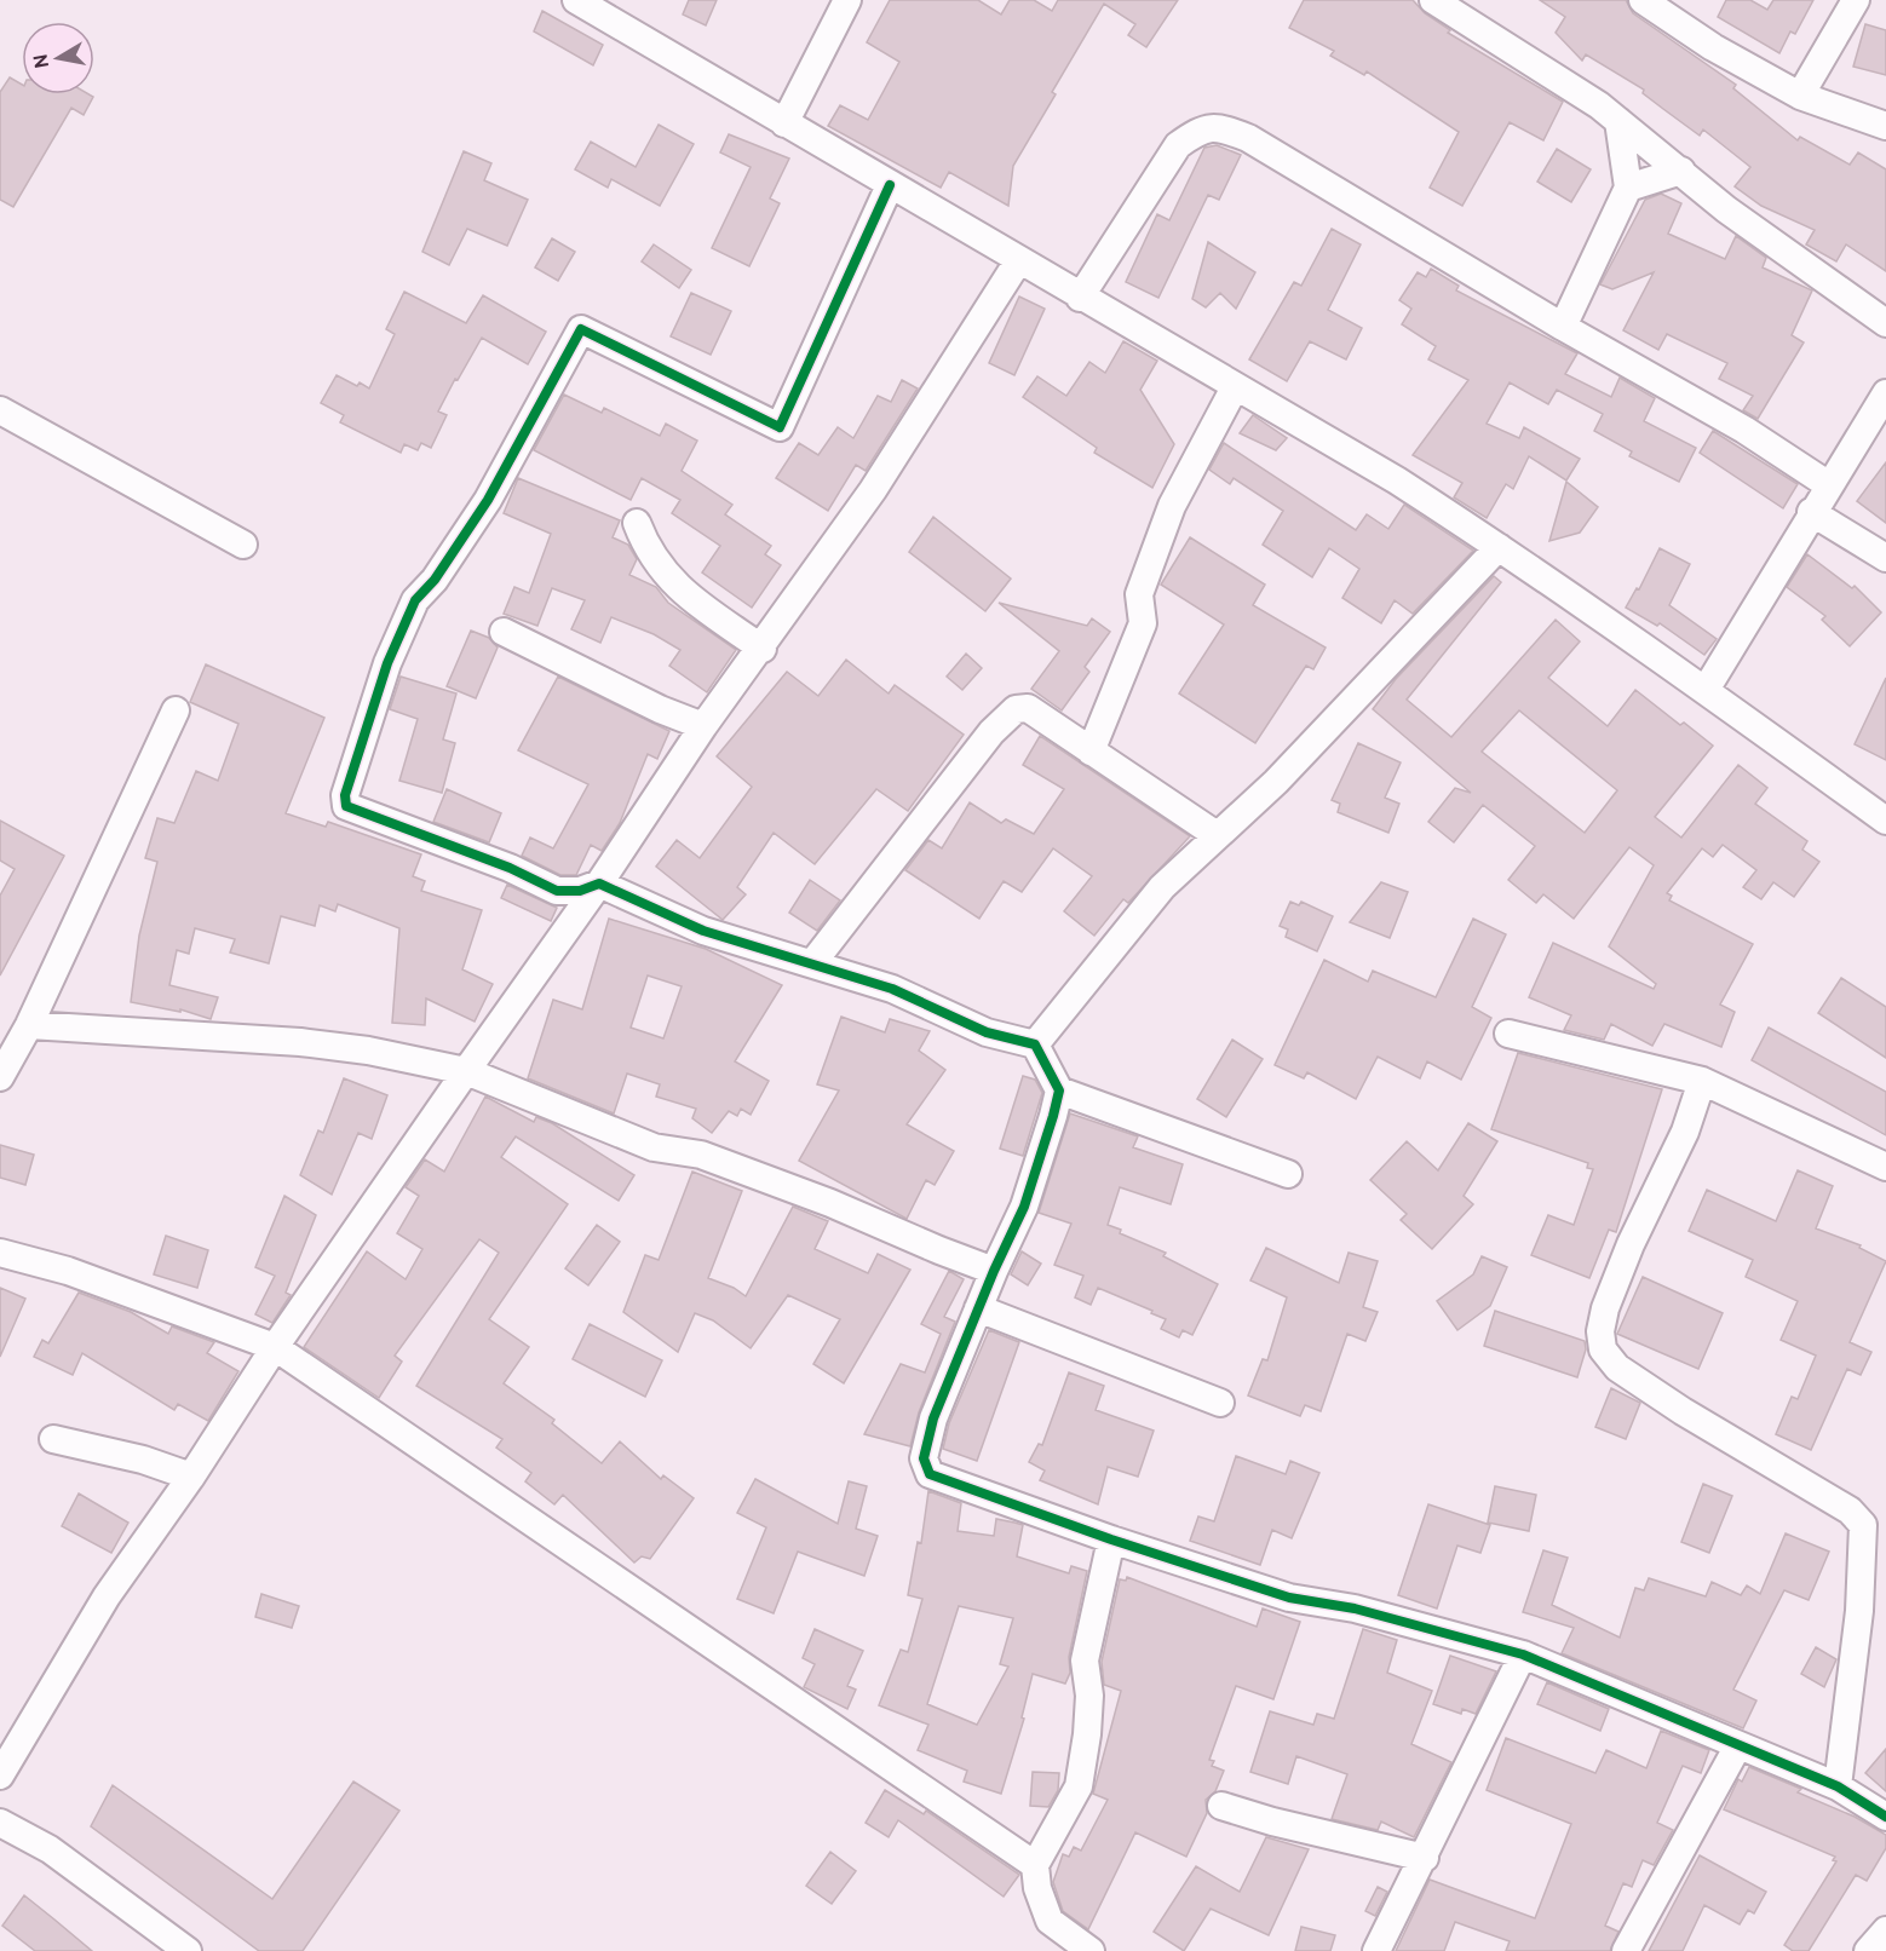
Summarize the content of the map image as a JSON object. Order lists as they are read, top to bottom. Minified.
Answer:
{"north":"left"}
